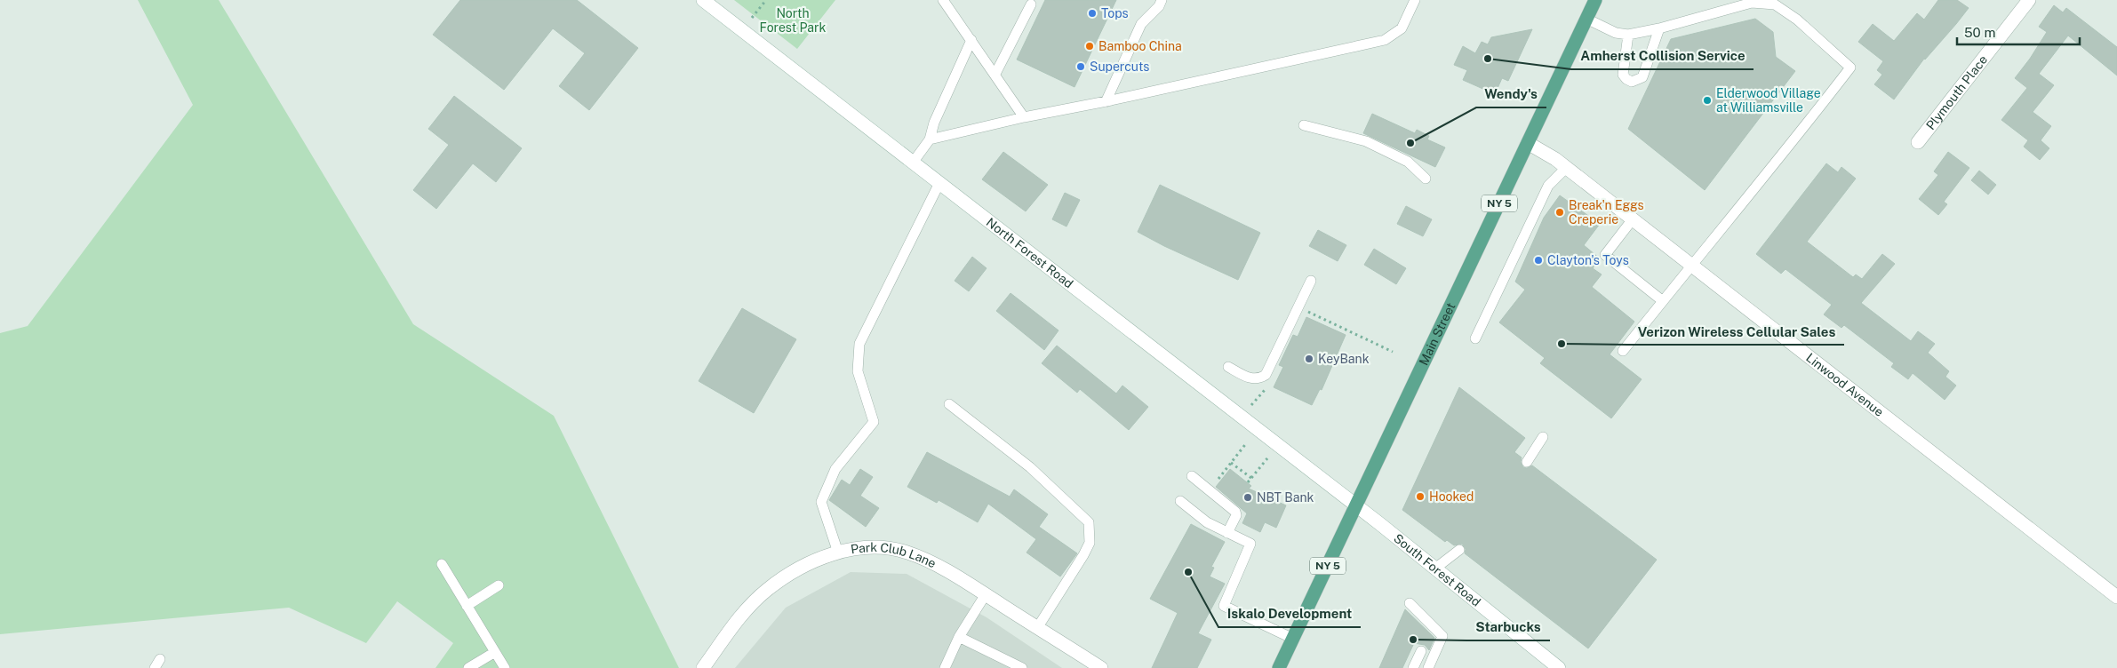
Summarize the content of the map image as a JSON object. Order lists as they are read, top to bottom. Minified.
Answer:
{"streets":{"main road":["NY 5","Main Street"],"street":["Plymouth Place","North Forest Road","Linwood Avenue","Park Club Lane","South Forest Road"]},"crossings":[["North Forest Road","Main Street"],["North Forest Road","South Forest Road"],["Main Street","Linwood Avenue"],["Main Street","South Forest Road"]],"parks":["North Forest Park"],"places":["Tops","Bamboo China","Amherst Collision Service","Supercuts","Elderwood Village at Williamsville","Wendy's","Break'n Eggs Creperie","Clayton's Toys","Verizon Wireless Cellular Sales","KeyBank","Hooked","NBT Bank","Iskalo Development","Starbucks"],"scale_bar":"50 m"}
